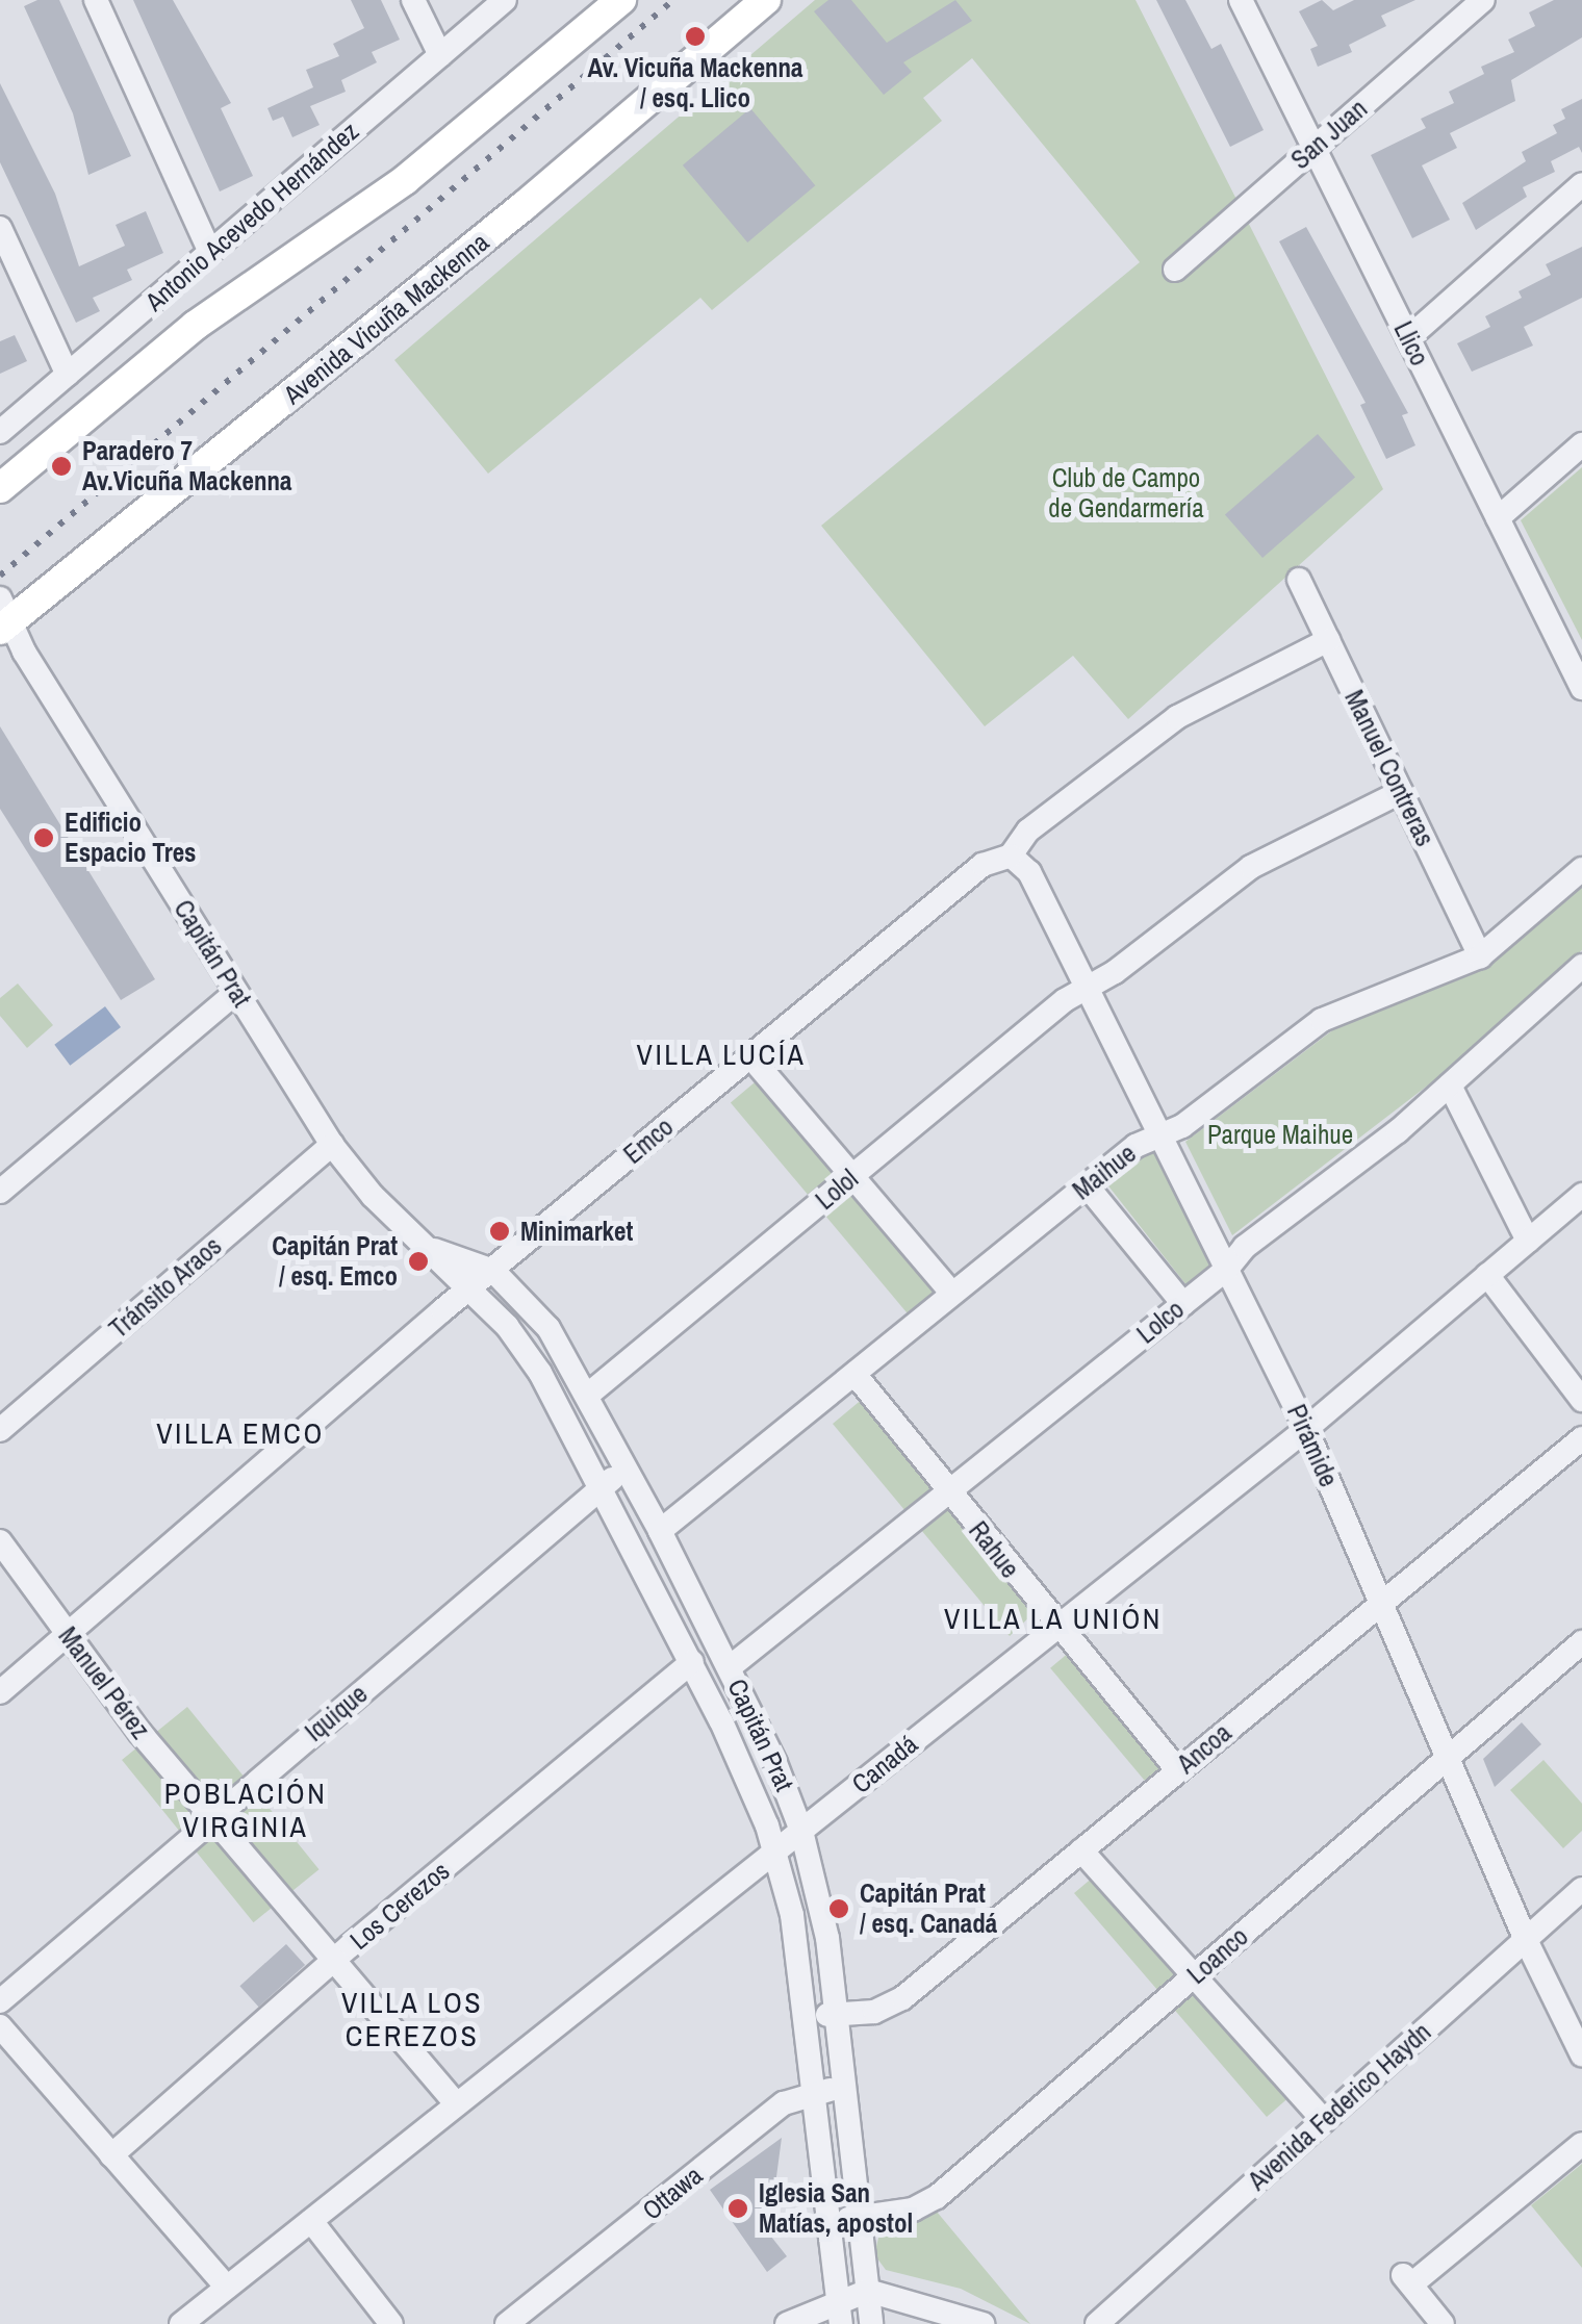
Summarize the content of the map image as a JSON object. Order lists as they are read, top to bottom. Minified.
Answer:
{"streets":{"main road":["Avenida Vicuña Mackenna"],"street":["San Juan","Antonio Acevedo Hernández","Llico","Manuel Contreras","Capitán Prat","Emco","Maihue","Lolol","Tránsito Araos","Lolco","Pirámide","Rahue","Manuel Pérez","Iquique","Ancoa","Canadá","Los Cerezos","Loanco","Avenida Federico Haydn","Ottawa"]},"crossings":[["San Juan","Llico"],["Avenida Vicuña Mackenna","Capitán Prat"],["Manuel Contreras","Emco"],["Manuel Contreras","Maihue"],["Manuel Contreras","Lolol"],["Capitán Prat","Emco"],["Capitán Prat","Maihue"],["Capitán Prat","Lolol"],["Capitán Prat","Tránsito Araos"],["Capitán Prat","Lolco"],["Capitán Prat","Iquique"],["Capitán Prat","Ancoa"],["Capitán Prat","Canadá"],["Capitán Prat","Los Cerezos"],["Capitán Prat","Loanco"],["Capitán Prat","Ottawa"],["Emco","Pirámide"],["Emco","Manuel Pérez"],["Maihue","Pirámide"],["Maihue","Rahue"],["Lolol","Pirámide"],["Lolco","Pirámide"],["Lolco","Rahue"],["Pirámide","Ancoa"],["Pirámide","Canadá"],["Pirámide","Loanco"],["Pirámide","Avenida Federico Haydn"],["Rahue","Ancoa"],["Rahue","Canadá"],["Manuel Pérez","Iquique"],["Manuel Pérez","Canadá"],["Manuel Pérez","Los Cerezos"]],"districts":["VILLA LUCÍA","VILLA EMCO","VILLA LA UNIÓN","POBLACIÓN VIRGINIA","VILLA LOS CEREZOS"],"parks":["Club de Campo de Gendarmería","Parque Maihue"],"places":["Av. Vicuña Mackenna / esq. Llico","Paradero 7 Av.Vicuña Mackenna","Edificio Espacio Tres","Minimarket","Capitán Prat / esq. Emco","Capitán Prat / esq. Canadá","Iglesia San Matías, apostol"]}
